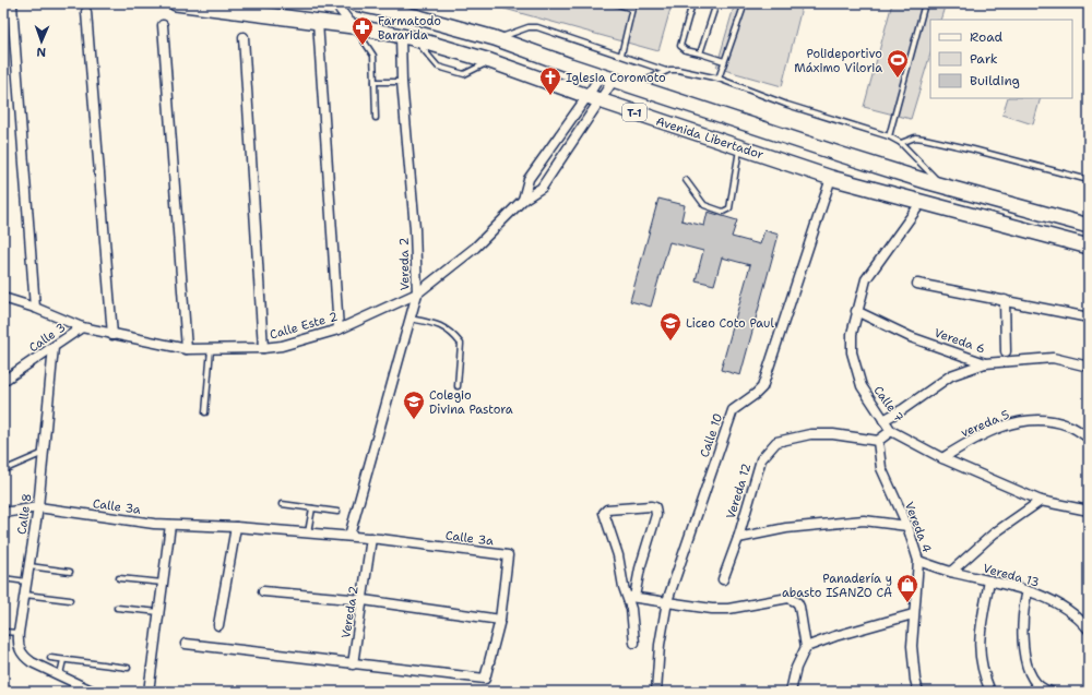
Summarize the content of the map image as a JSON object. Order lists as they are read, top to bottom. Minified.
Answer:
{"streets":{"main road":["T-1","Avenida Libertador"],"street":["Vereda 2","Calle Este 2","Calle 3","Vereda 6","Calle 7","vereda 5","Calle 10","Vereda 12","Calle 3a","Calle 8","Vereda 4","Vereda 13"]},"crossings":[["Avenida Libertador","Vereda 2"],["Avenida Libertador","Calle Este 2"],["Avenida Libertador","Calle 7"],["Avenida Libertador","Calle 10"],["Vereda 2","Calle Este 2"],["Vereda 2","Calle 3a"],["Calle Este 2","Calle 3"],["Calle 3","Calle 8"],["Vereda 6","Calle 7"],["Calle 7","vereda 5"],["Vereda 12","Vereda 4"],["Calle 3a","Calle 8"],["Vereda 4","Vereda 13"]],"places":{"pharmacy":["Farmatodo Bararida"],"sports":["Polideportivo Máximo Viloria"],"church":["Iglesia Coromoto"],"school or university":["Liceo Coto Paul","Colegio Divina Pastora"],"shop":["Panadería y abasto ISANZO CA"]},"legend":["Road","Park","Building"],"north":"bottom"}
